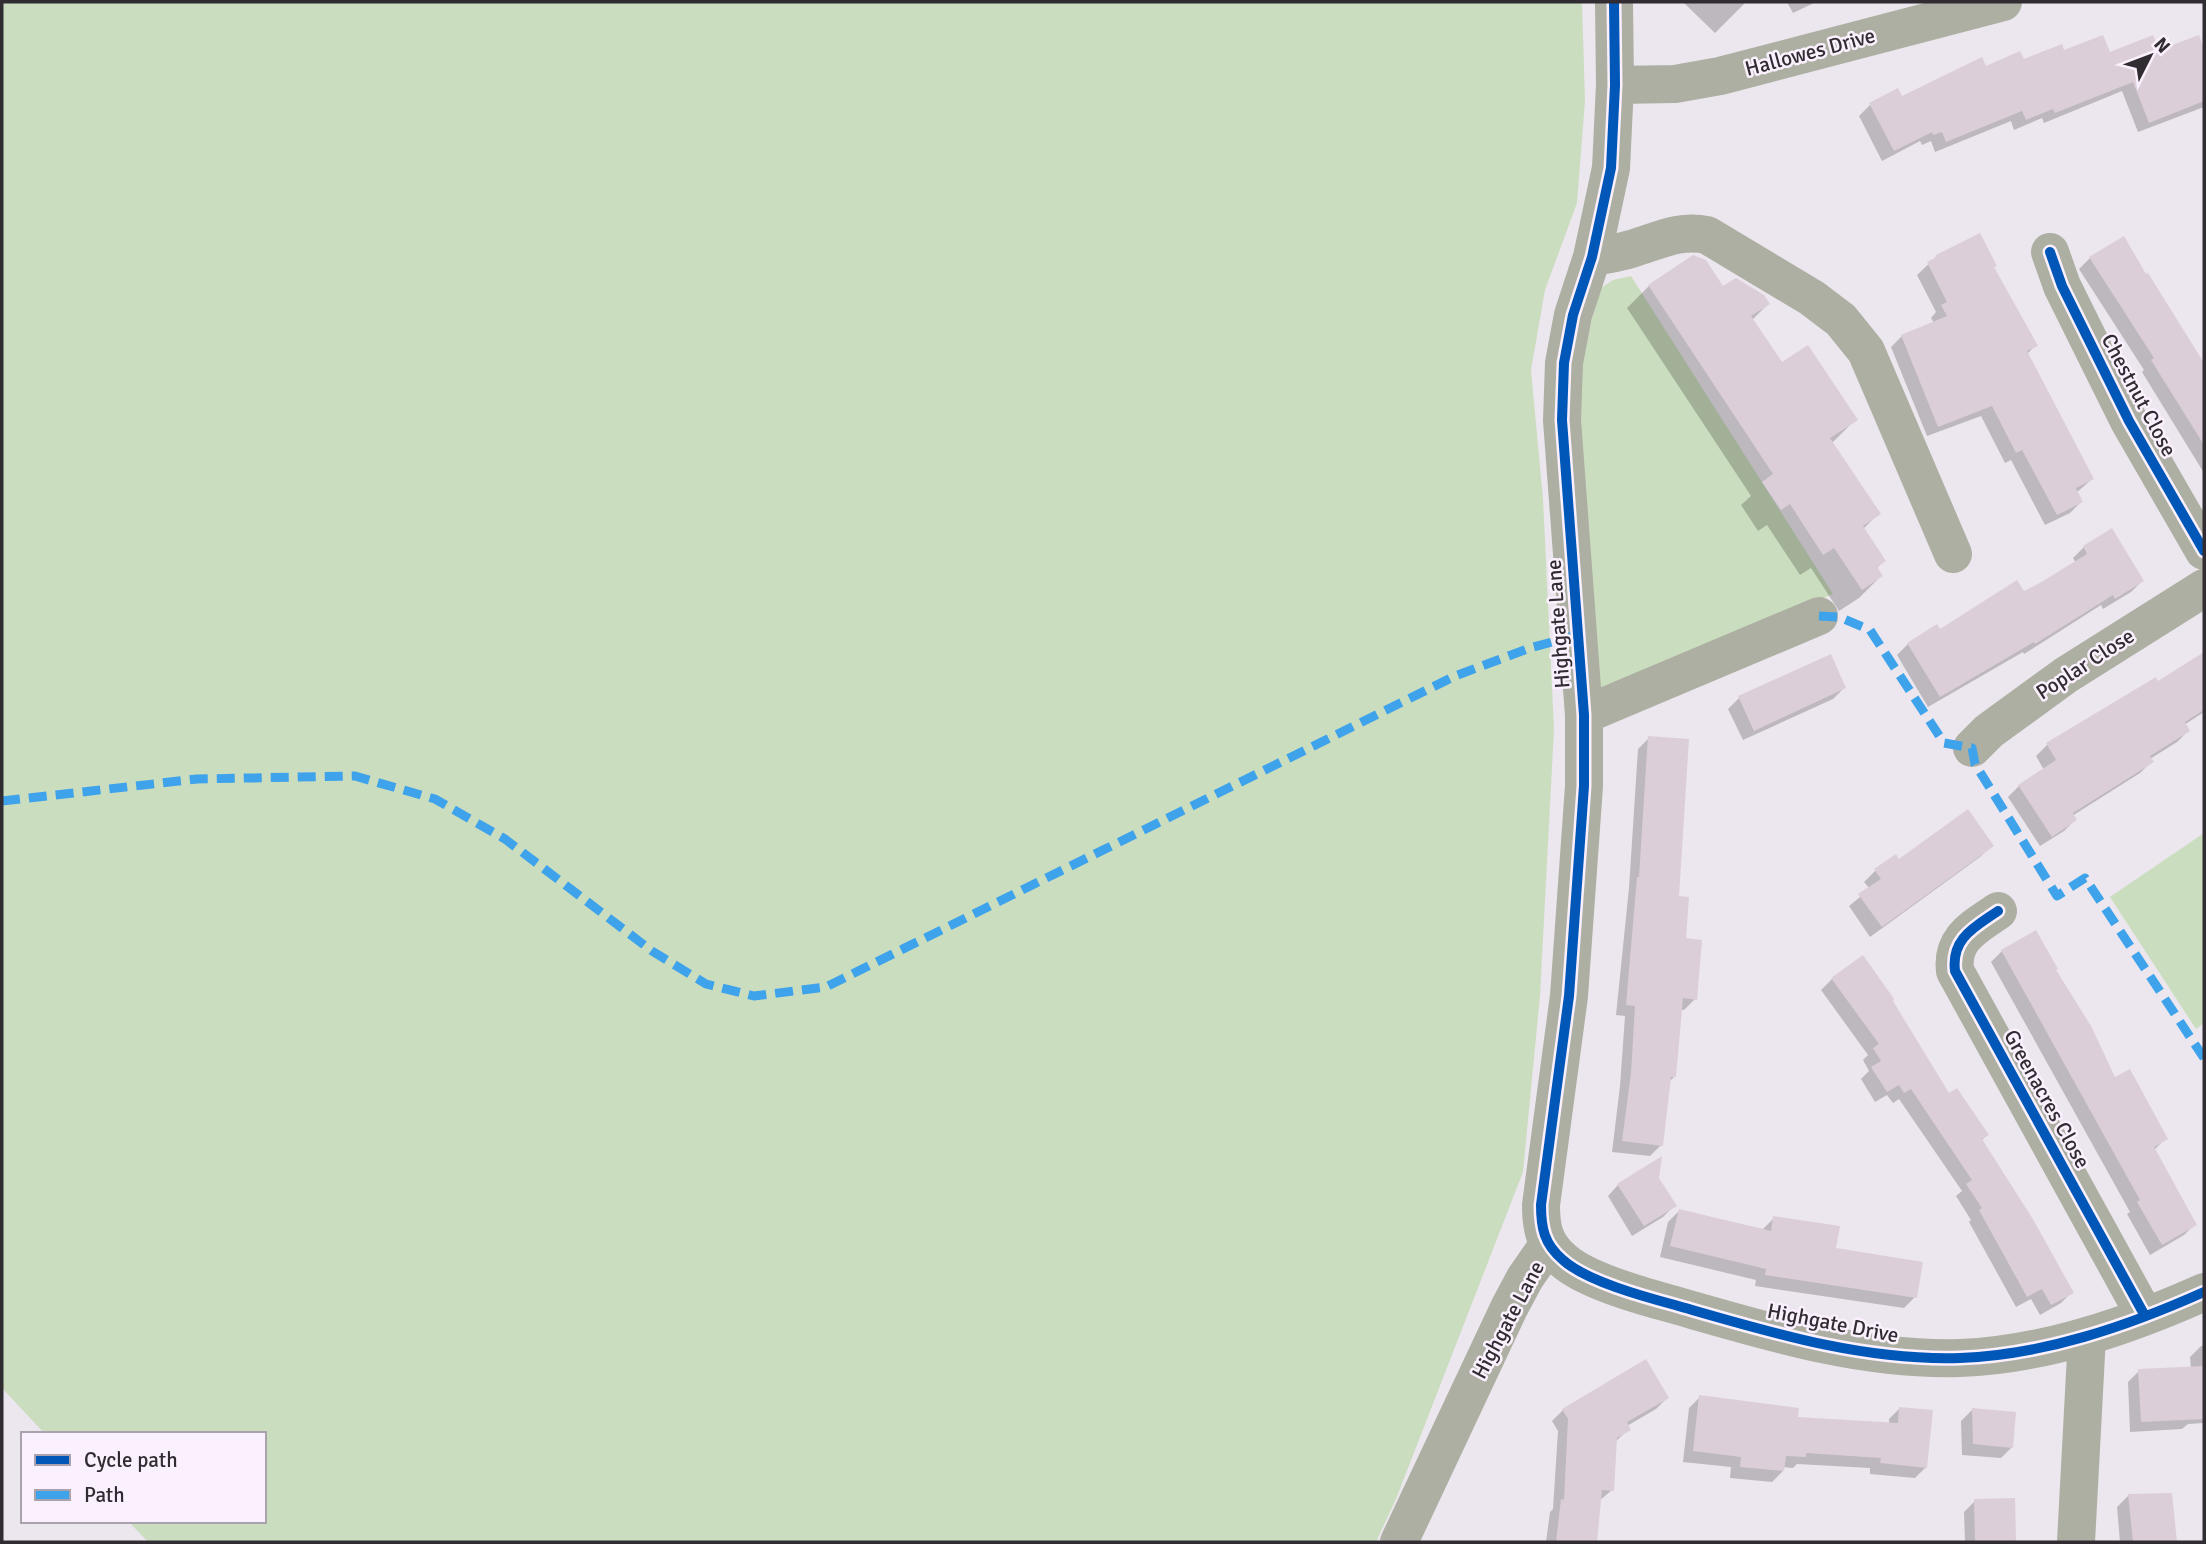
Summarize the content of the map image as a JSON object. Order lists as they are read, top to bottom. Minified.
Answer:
{"streets":{"street":["Hallowes Drive","Chestnut Close","Highgate Lane","Poplar Close","Greenacres Close","Highgate Drive"]},"crossings":[["Hallowes Drive","Highgate Lane"],["Highgate Lane","Highgate Drive"],["Greenacres Close","Highgate Drive"]],"legend":["Cycle path","Path"],"north":"top right"}
